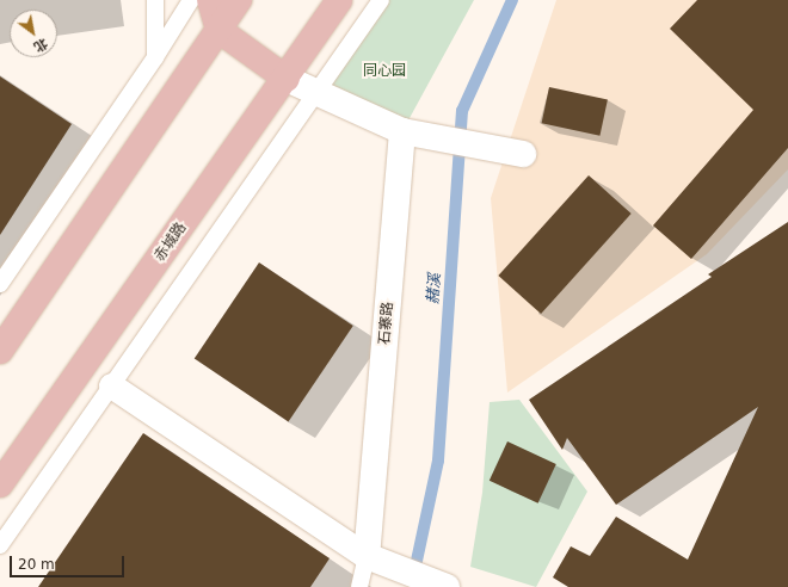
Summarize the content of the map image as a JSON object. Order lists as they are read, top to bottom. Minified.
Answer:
{"streets":{"main road":["赤城路"],"street":["石寨路"]},"water":["赭溪"],"parks":["同心园"],"scale_bar":"20 m","north":"bottom right"}
